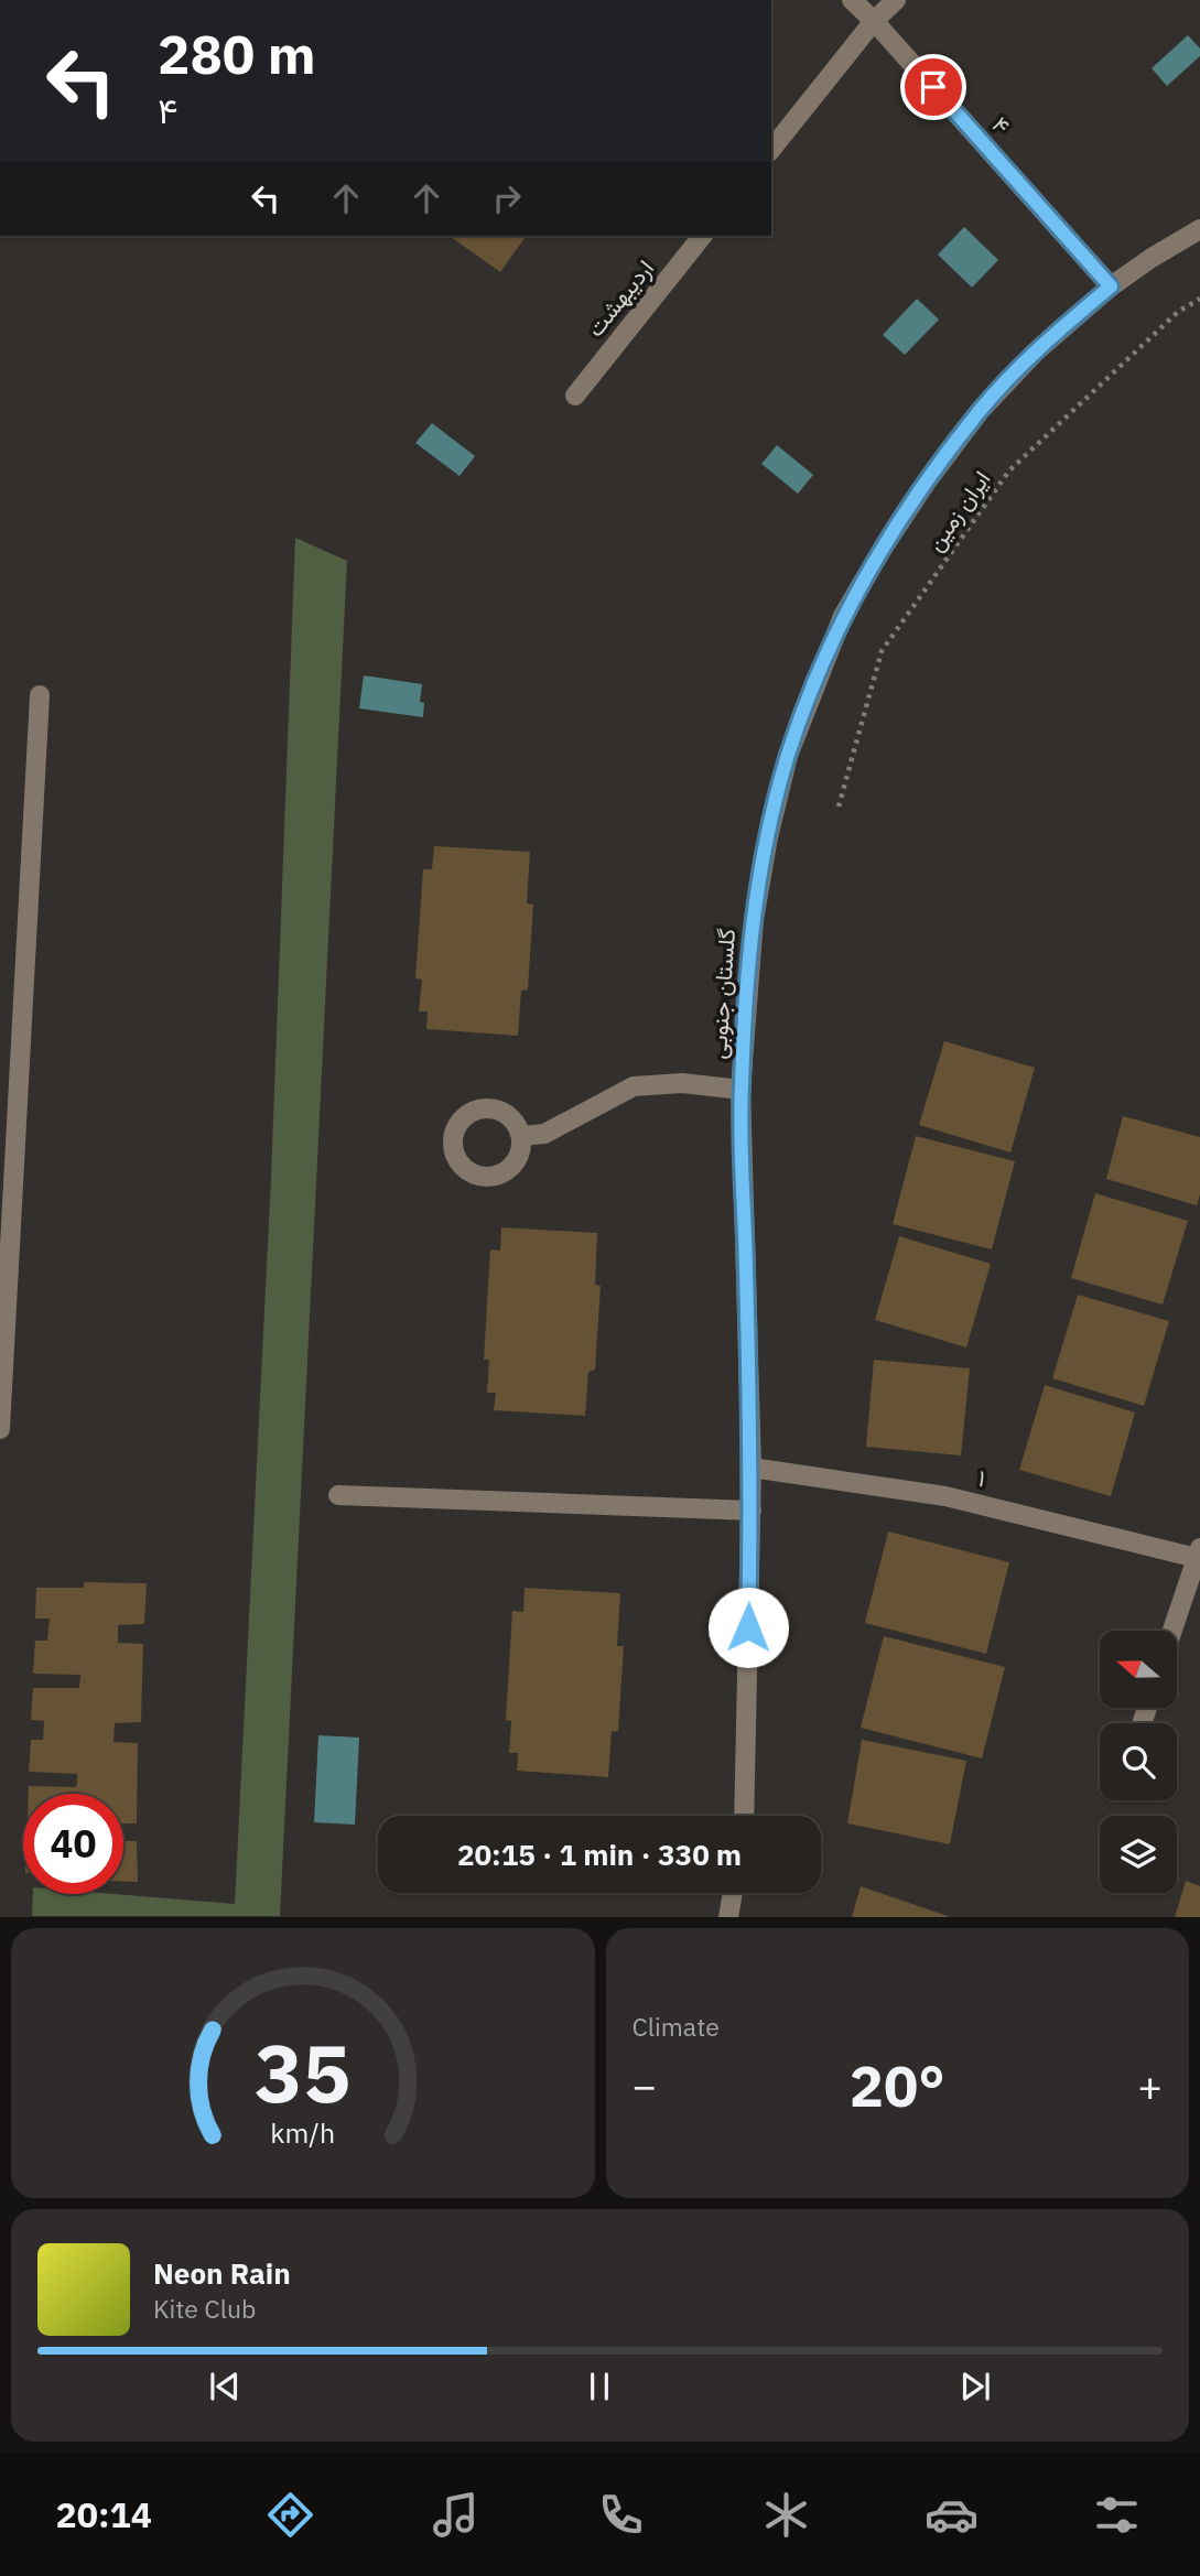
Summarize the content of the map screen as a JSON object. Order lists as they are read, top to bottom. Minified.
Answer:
{"streets":{"street":["۴","اردیبهشت","گلستان جنوبی","۱"],"path":["ایران زمین"]},"crossings":[["۴","گلستان جنوبی"],["گلستان جنوبی","۱"]],"north":"left","page":{"turn":["280 m","۴"],"limit":"40","trip":"20:15 · 1 min · 330 m","tile":"Climate","heat":["−","20°","+"],"song":["Neon Rain","Kite Club"],"tabs":"20:14","gauge":["35","km/h"]}}
